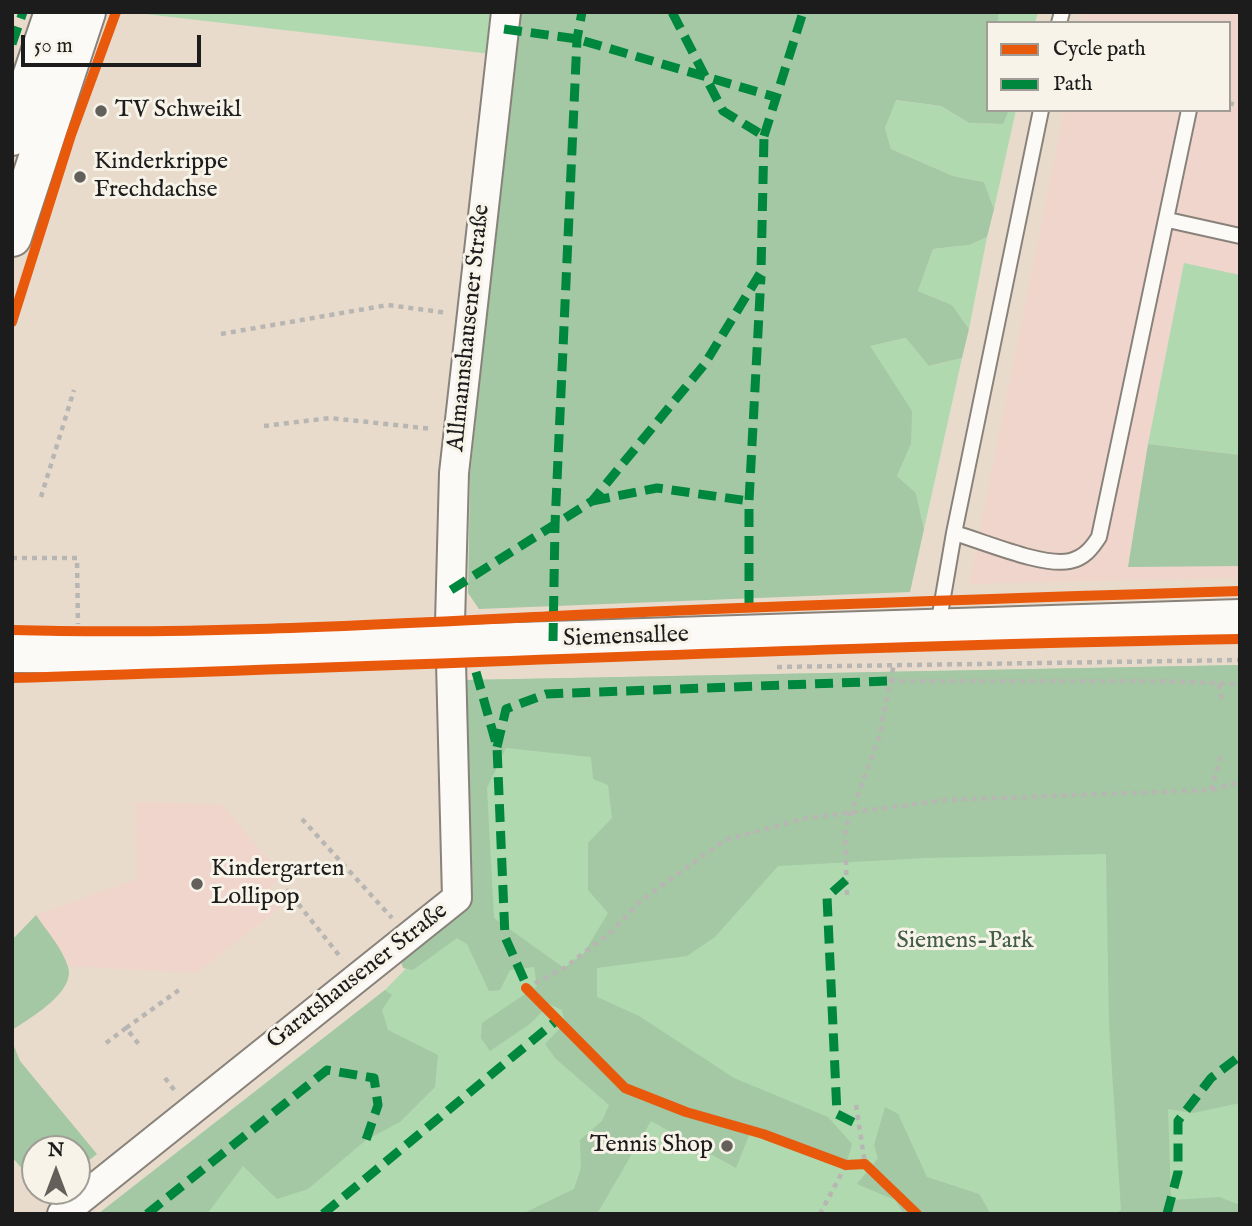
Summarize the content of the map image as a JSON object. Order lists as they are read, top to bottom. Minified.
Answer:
{"streets":{"main road":["Siemensallee"],"street":["Allmannshausener Straße","Garatshausener Straße"]},"crossings":[["Allmannshausener Straße","Siemensallee"],["Allmannshausener Straße","Garatshausener Straße"],["Siemensallee","Garatshausener Straße"]],"parks":["Siemens-Park"],"places":["TV Schweikl","Kinderkrippe Frechdachse","Kindergarten Lollipop","Tennis Shop"],"legend":["Cycle path","Path"],"scale_bar":"50 m","north":"top"}
